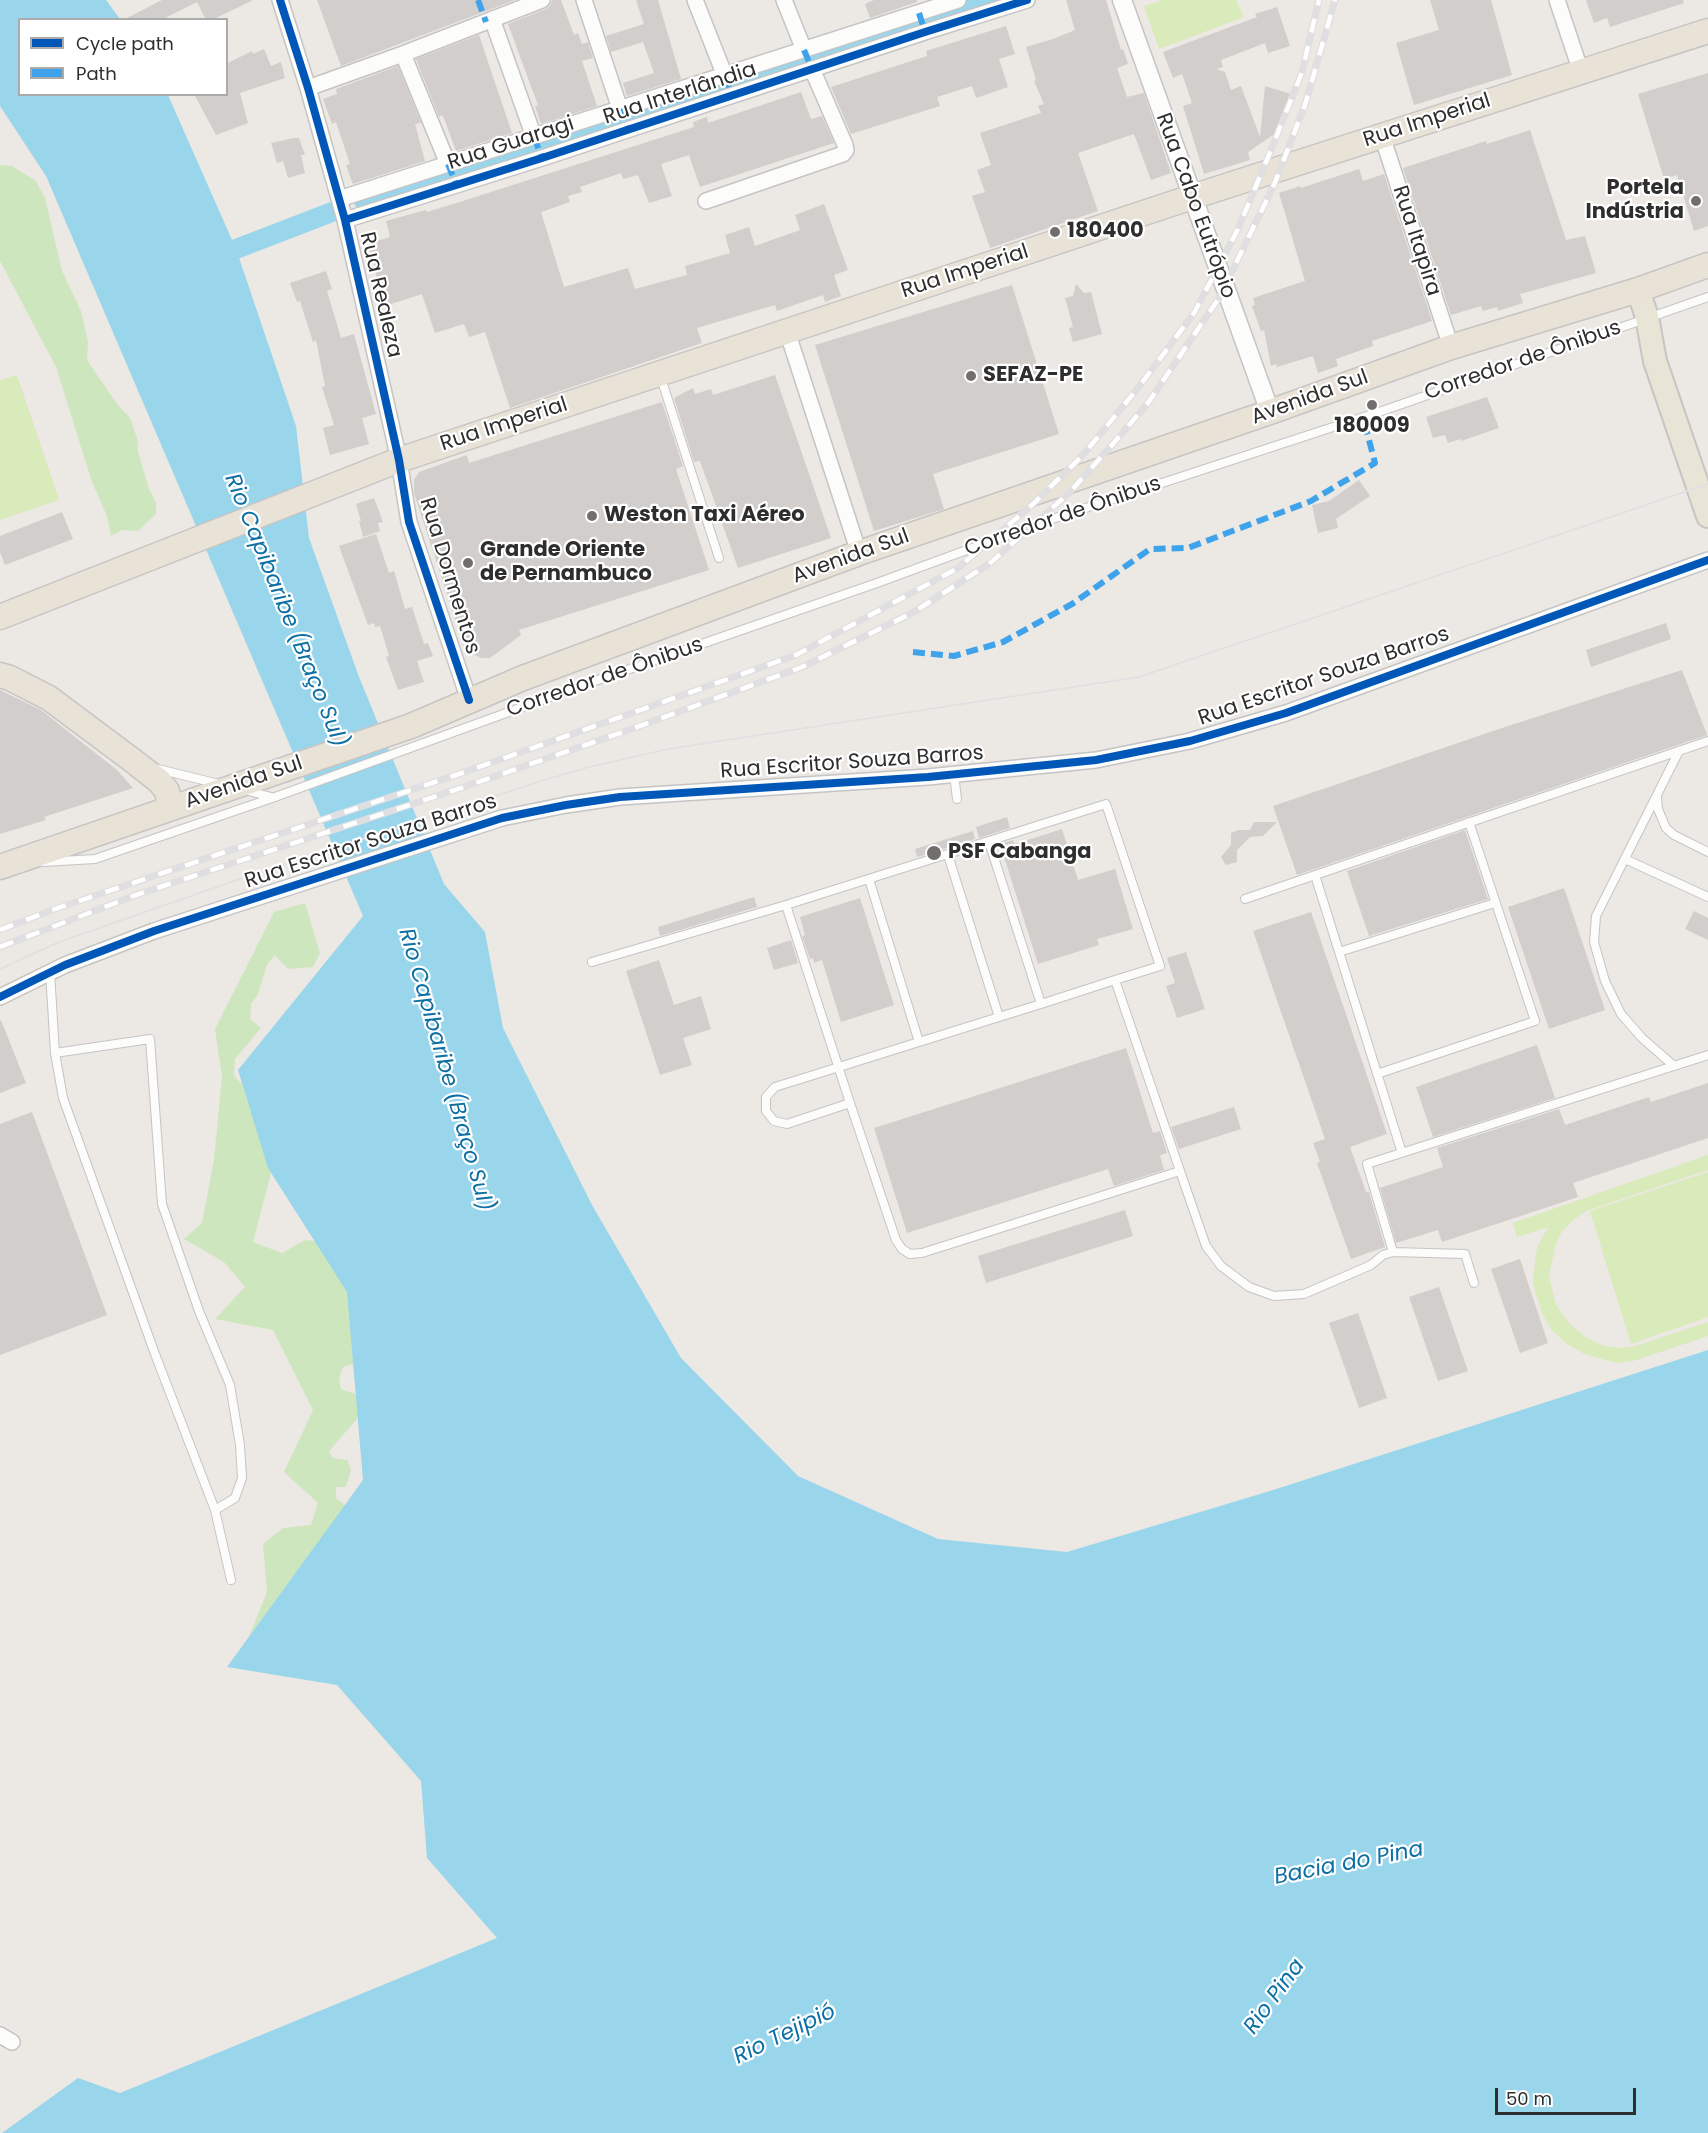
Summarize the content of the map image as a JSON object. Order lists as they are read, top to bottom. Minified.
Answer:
{"streets":{"highway":["Rua Imperial","Avenida Sul"],"street":["Rua Interlândia","Rua Guaragi","Rua Cabo Eutrópio","Rua Itapira","Rua Realeza","Rua Dormentos","Rua Escritor Souza Barros"],"lane":["Corredor de Ônibus"]},"crossings":[["Rua Interlândia","Rua Realeza"],["Rua Imperial","Rua Cabo Eutrópio"],["Rua Imperial","Rua Itapira"],["Rua Imperial","Rua Realeza"],["Rua Imperial","Rua Dormentos"],["Rua Guaragi","Rua Realeza"],["Rua Cabo Eutrópio","Avenida Sul"],["Rua Itapira","Avenida Sul"],["Rua Realeza","Rua Dormentos"],["Corredor de Ônibus","Avenida Sul"],["Avenida Sul","Rua Dormentos"]],"water":["Rio Capibaribe (Braço Sul)","Bacia do Pina","Rio Pina","Rio Tejipió"],"places":["Portela Indústria","180400","SEFAZ-PE","180009","Weston Taxi Aéreo","Grande Oriente de Pernambuco","PSF Cabanga"],"legend":["Cycle path","Path"],"scale_bar":"50 m"}
